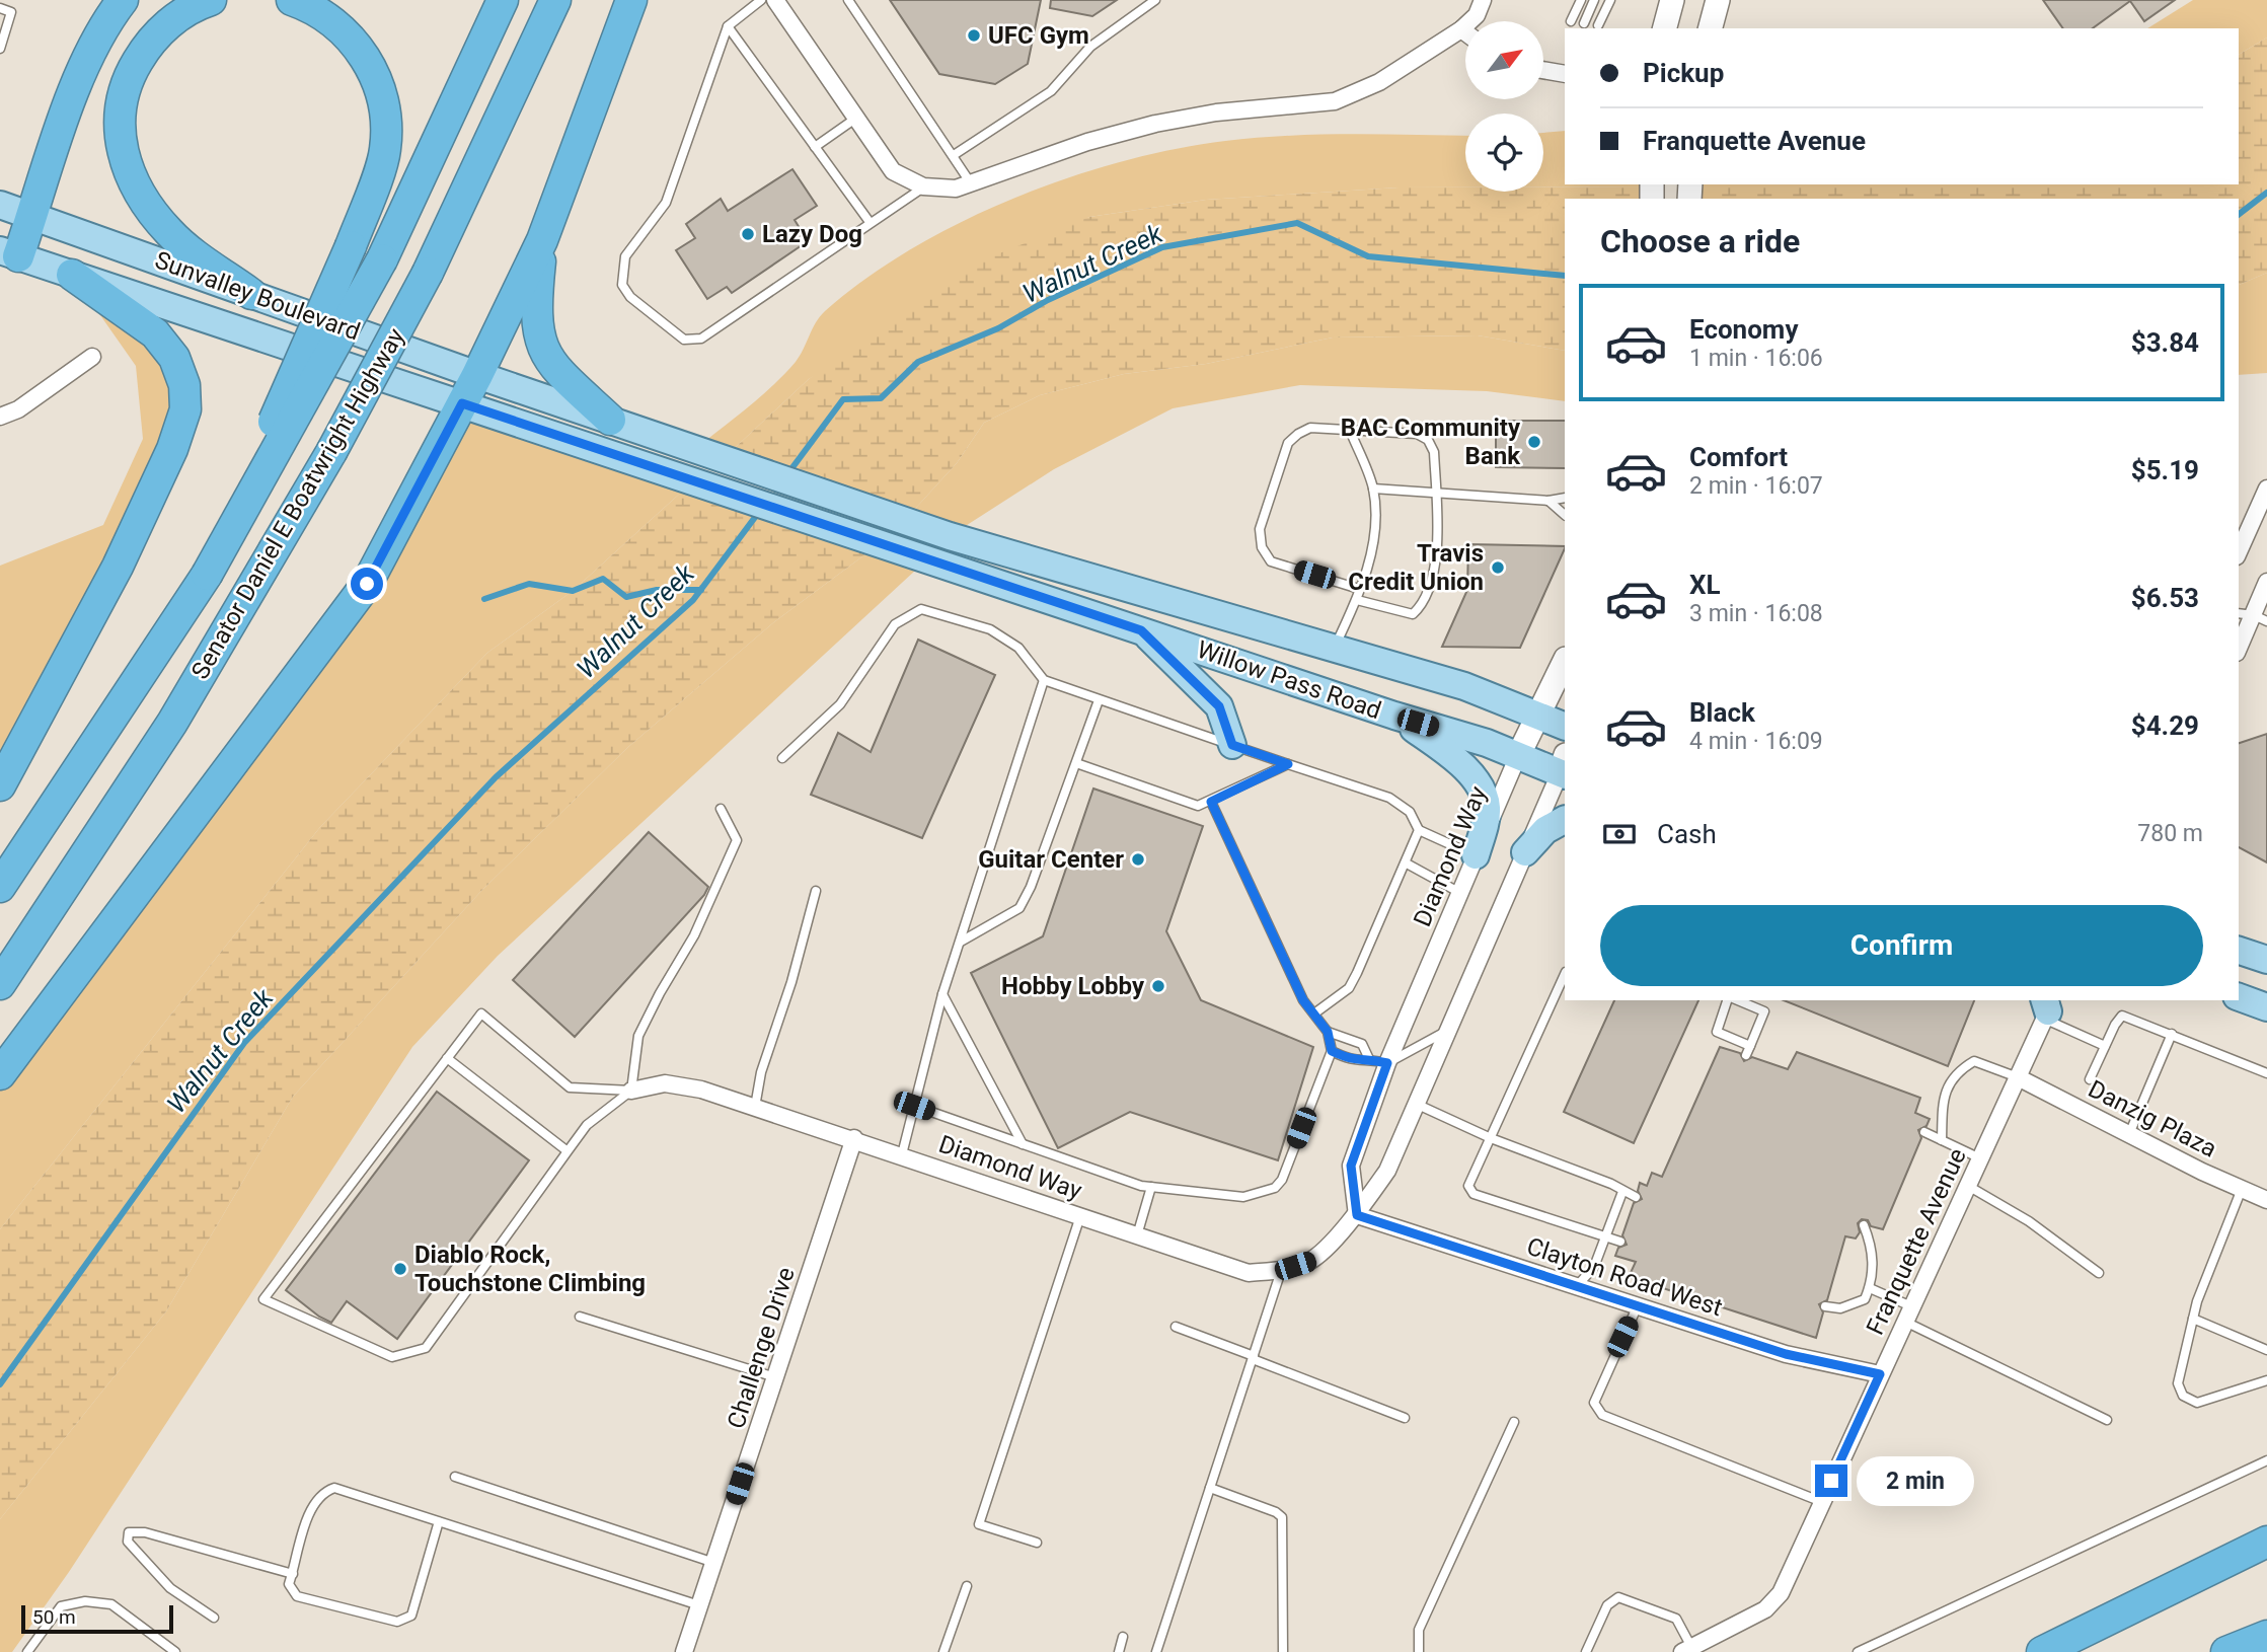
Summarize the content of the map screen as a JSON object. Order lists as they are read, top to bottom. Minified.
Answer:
{"streets":{"highway":["Senator Daniel E Boatwright Highway"],"main road":["Sunvalley Boulevard","Willow Pass Road"],"street":["Diamond Way","Danzig Plaza","Franquette Avenue","Clayton Road West","Challenge Drive"]},"crossings":[["Sunvalley Boulevard","Willow Pass Road"],["Willow Pass Road","Diamond Way"],["Diamond Way","Clayton Road West"],["Diamond Way","Challenge Drive"],["Danzig Plaza","Franquette Avenue"],["Franquette Avenue","Clayton Road West"]],"water":["Walnut Creek"],"places":["UFC Gym","Lazy Dog","BAC Community Bank","Travis Credit Union","Guitar Center","Hobby Lobby","Diablo Rock, Touchstone Climbing"],"scale_bar":"50 m","north":"top right","page":{"banner":["Pickup","Franquette Avenue"],"heading":"Choose a ride","list":[{"name":"Economy","note":"1 min · 16:06","value":"$3.84"},{"name":"Comfort","note":"2 min · 16:07","value":"$5.19"},{"name":"XL","note":"3 min · 16:08","value":"$6.53"},{"name":"Black","note":"4 min · 16:09","value":"$4.29"}],"pay":["Cash","780 m"],"buttons":"Confirm","bubble":"2 min","scale":"50 m"}}
